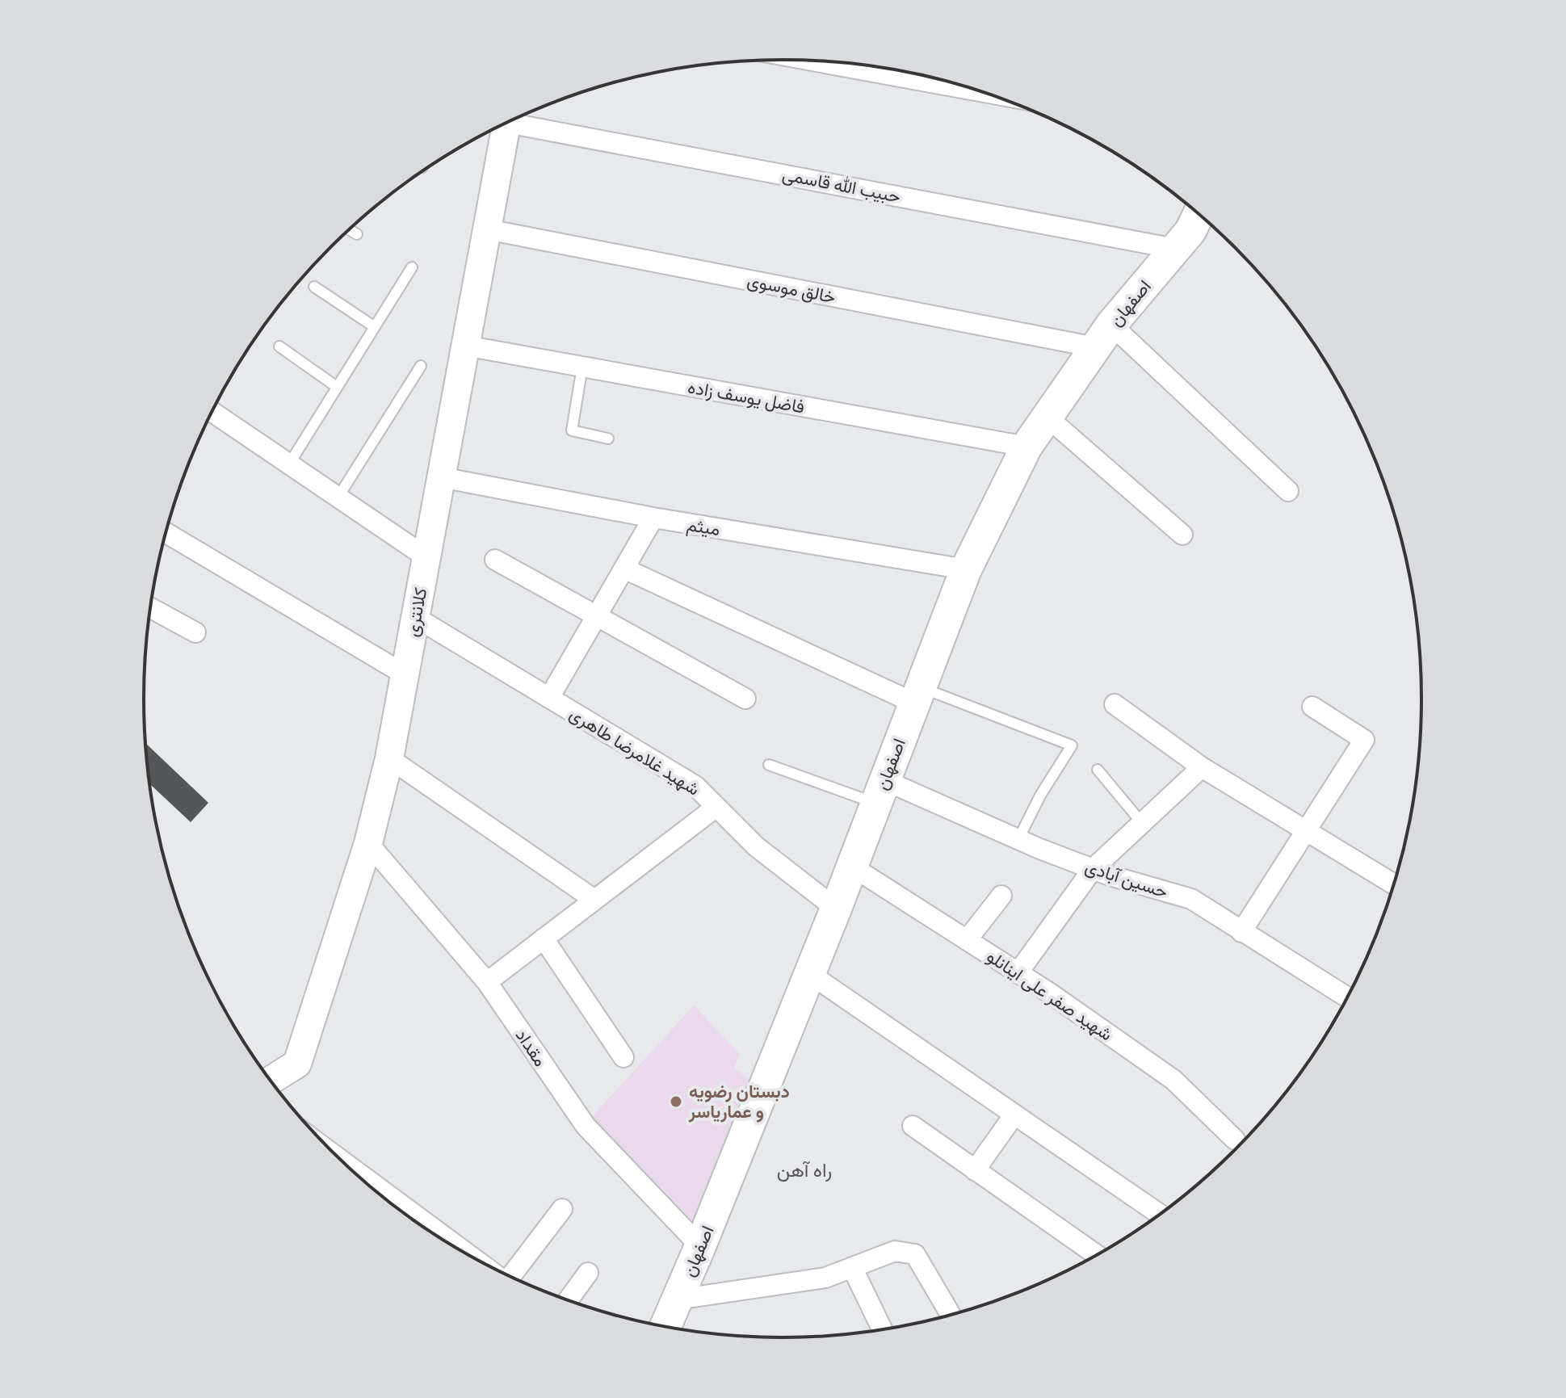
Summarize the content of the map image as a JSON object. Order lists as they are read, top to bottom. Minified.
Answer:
{"streets":{"main road":["اصفهان"],"street":["حبیب الله قاسمی","خالق موسوی","فاضل یوسف زاده","میثم","کلانتری","شهید غلامرضا طاهری","حسین آبادی","شهید صفر علی اینانلو","مقداد"]},"crossings":[["حبیب الله قاسمی","اصفهان"],["خالق موسوی","اصفهان"],["خالق موسوی","کلانتری"],["اصفهان","فاضل یوسف زاده"],["اصفهان","میثم"],["اصفهان","شهید غلامرضا طاهری"],["اصفهان","حسین آبادی"],["اصفهان","شهید صفر علی اینانلو"],["اصفهان","مقداد"],["فاضل یوسف زاده","کلانتری"],["میثم","کلانتری"],["کلانتری","شهید غلامرضا طاهری"],["کلانتری","مقداد"]],"districts":["راه آهن"],"places":["دبستان رضویه و عماریاسر"]}
